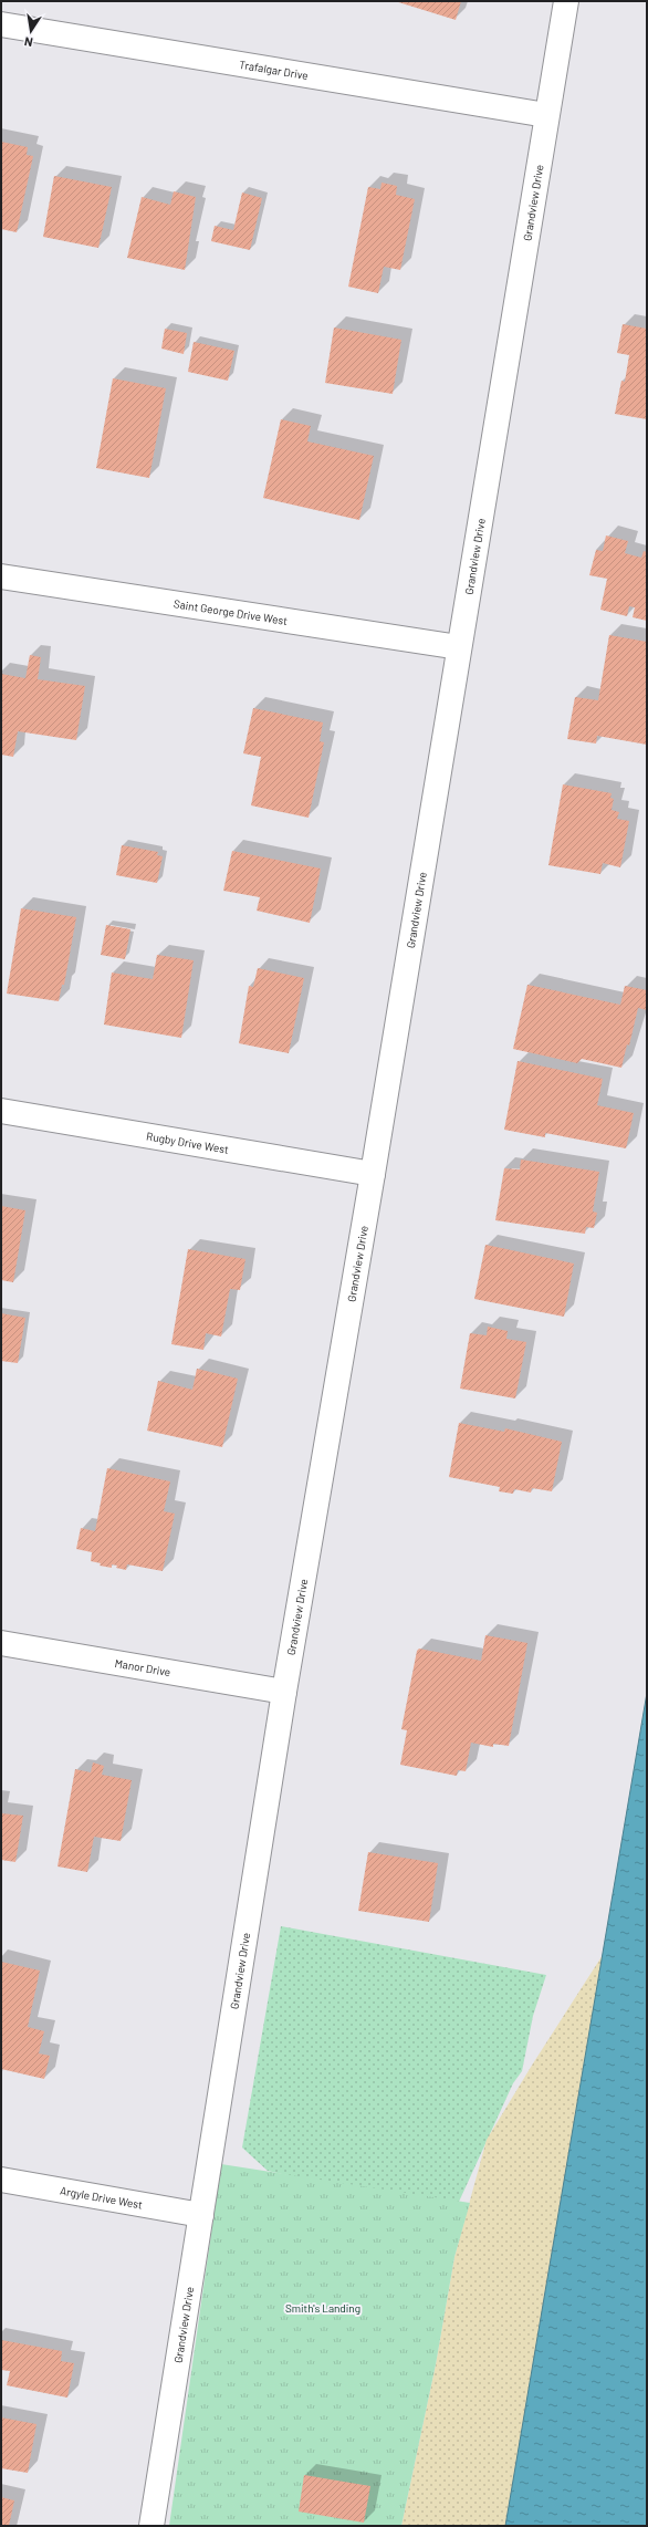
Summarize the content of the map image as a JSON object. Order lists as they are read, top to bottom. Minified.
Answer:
{"streets":{"street":["Trafalgar Drive","Grandview Drive","Saint George Drive West","Rugby Drive West","Manor Drive","Argyle Drive West"]},"crossings":[["Trafalgar Drive","Grandview Drive"],["Grandview Drive","Saint George Drive West"],["Grandview Drive","Rugby Drive West"],["Grandview Drive","Manor Drive"],["Grandview Drive","Argyle Drive West"]],"parks":["Smith's Landing"],"north":"bottom"}
